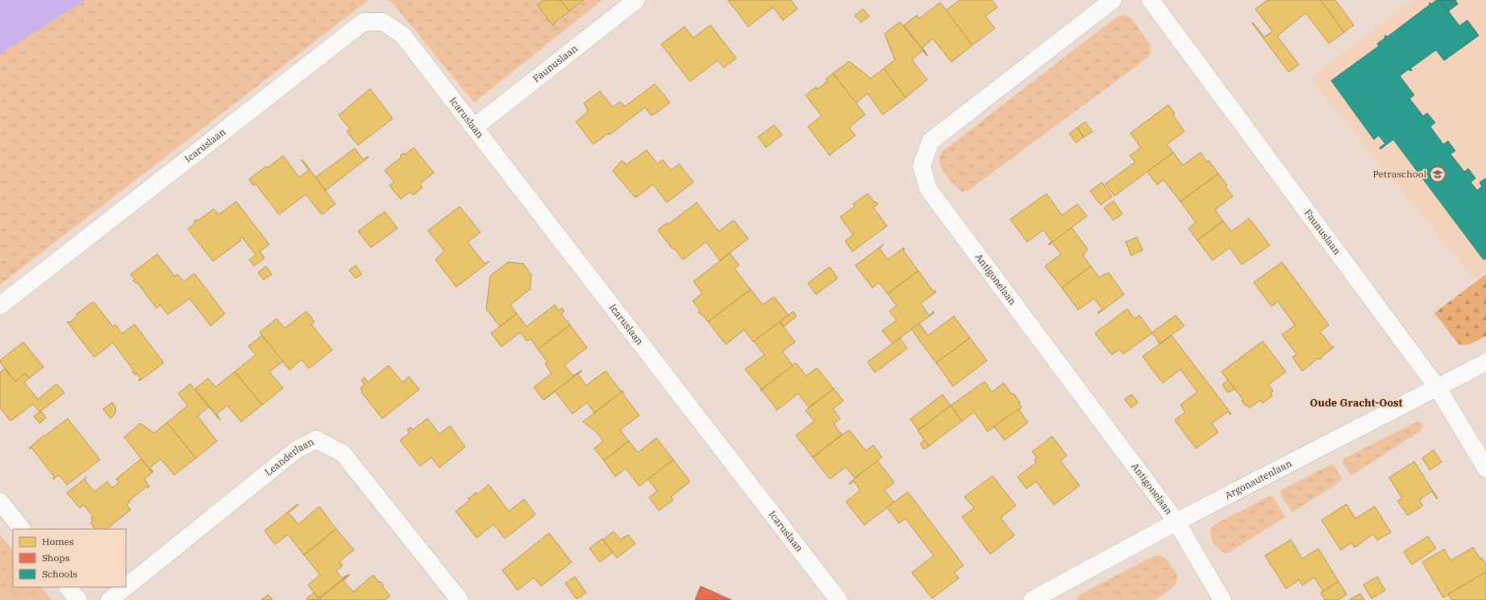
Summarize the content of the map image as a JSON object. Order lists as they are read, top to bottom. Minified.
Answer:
{"streets":{"street":["Faunuslaan","Icaruslaan","Antigonelaan","Leanderlaan","Argonautenlaan"]},"crossings":[["Faunuslaan","Icaruslaan"],["Faunuslaan","Argonautenlaan"],["Antigonelaan","Argonautenlaan"]],"districts":["Oude Gracht-Oost"],"places":{"school or university":["Petraschool"]},"legend":["Homes","Shops","Schools"]}
